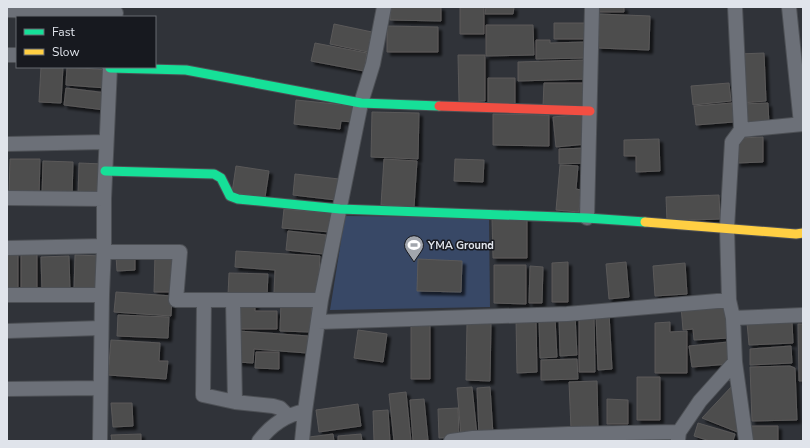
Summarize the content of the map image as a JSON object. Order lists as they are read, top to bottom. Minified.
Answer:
{"places":{"sports":["YMA Ground"]},"legend":["Fast","Slow"]}
